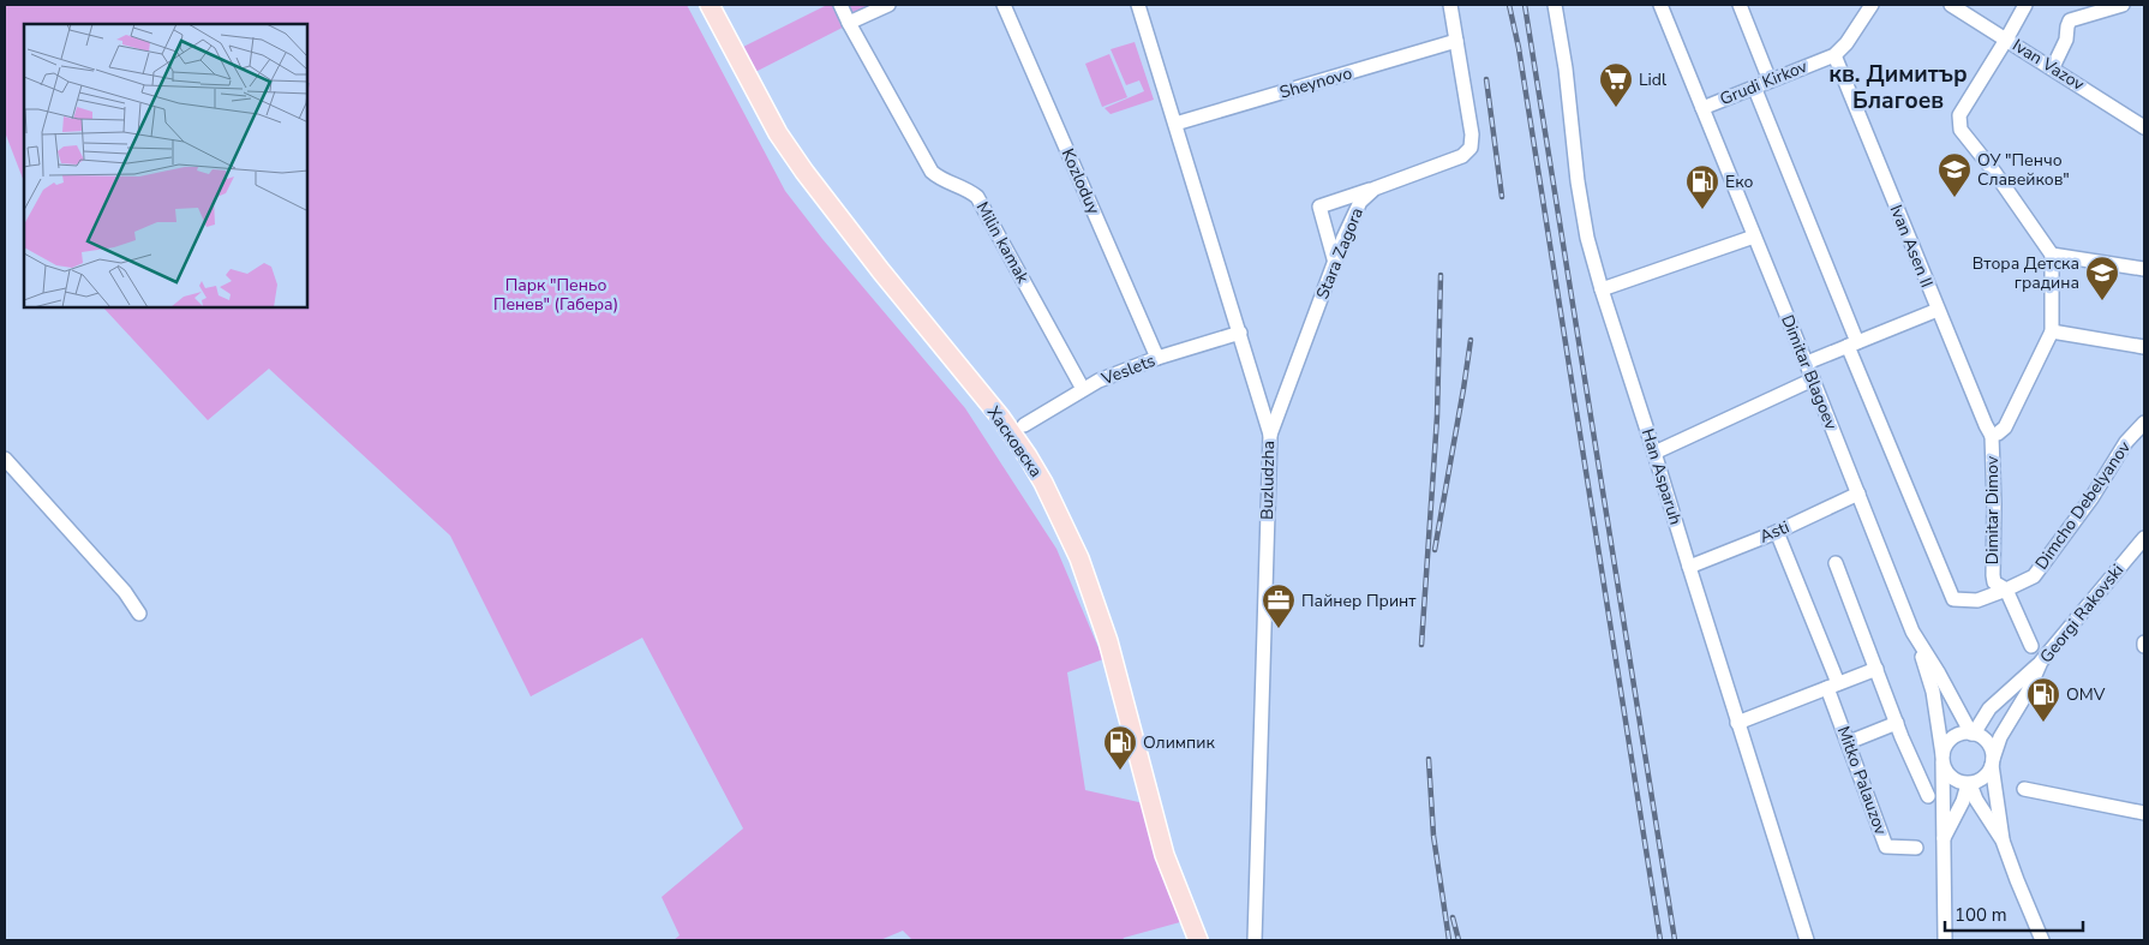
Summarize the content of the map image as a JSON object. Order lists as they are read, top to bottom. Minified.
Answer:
{"streets":{"main road":["Хасковска"],"street":["Ivan Vazov","Sheynovo","Grudi Kirkov","Kozloduy","Milin kamak","Ivan Asen II","Stara Zagora","Veslets","Dimitar Blagoev","Han Asparuh","Buzludzha","Dimcho Debelyanov","Dimitar Dimov","Asti","Georgi Rakovski","Mitko Palauzov"]},"crossings":[["Sheynovo","Stara Zagora"],["Sheynovo","Buzludzha"],["Grudi Kirkov","Ivan Asen II"],["Grudi Kirkov","Dimitar Blagoev"],["Kozloduy","Veslets"],["Milin kamak","Veslets"],["Ivan Asen II","Dimitar Dimov"],["Stara Zagora","Buzludzha"],["Veslets","Buzludzha"],["Dimitar Blagoev","Asti"],["Dimitar Blagoev","Georgi Rakovski"],["Han Asparuh","Asti"],["Dimcho Debelyanov","Dimitar Dimov"],["Asti","Mitko Palauzov"]],"districts":["кв. Димитър Благоев"],"parks":["Парк \"Пеньо Пенев\" (Габера)"],"places":{"supermarket":["Lidl"],"school or university":["ОУ \"Пенчо Славейков\"","Втора Детска градина"],"fuel station":["Еко","OMV","Олимпик"],"office":["Пайнер Принт"]},"scale_bar":"100 m"}
